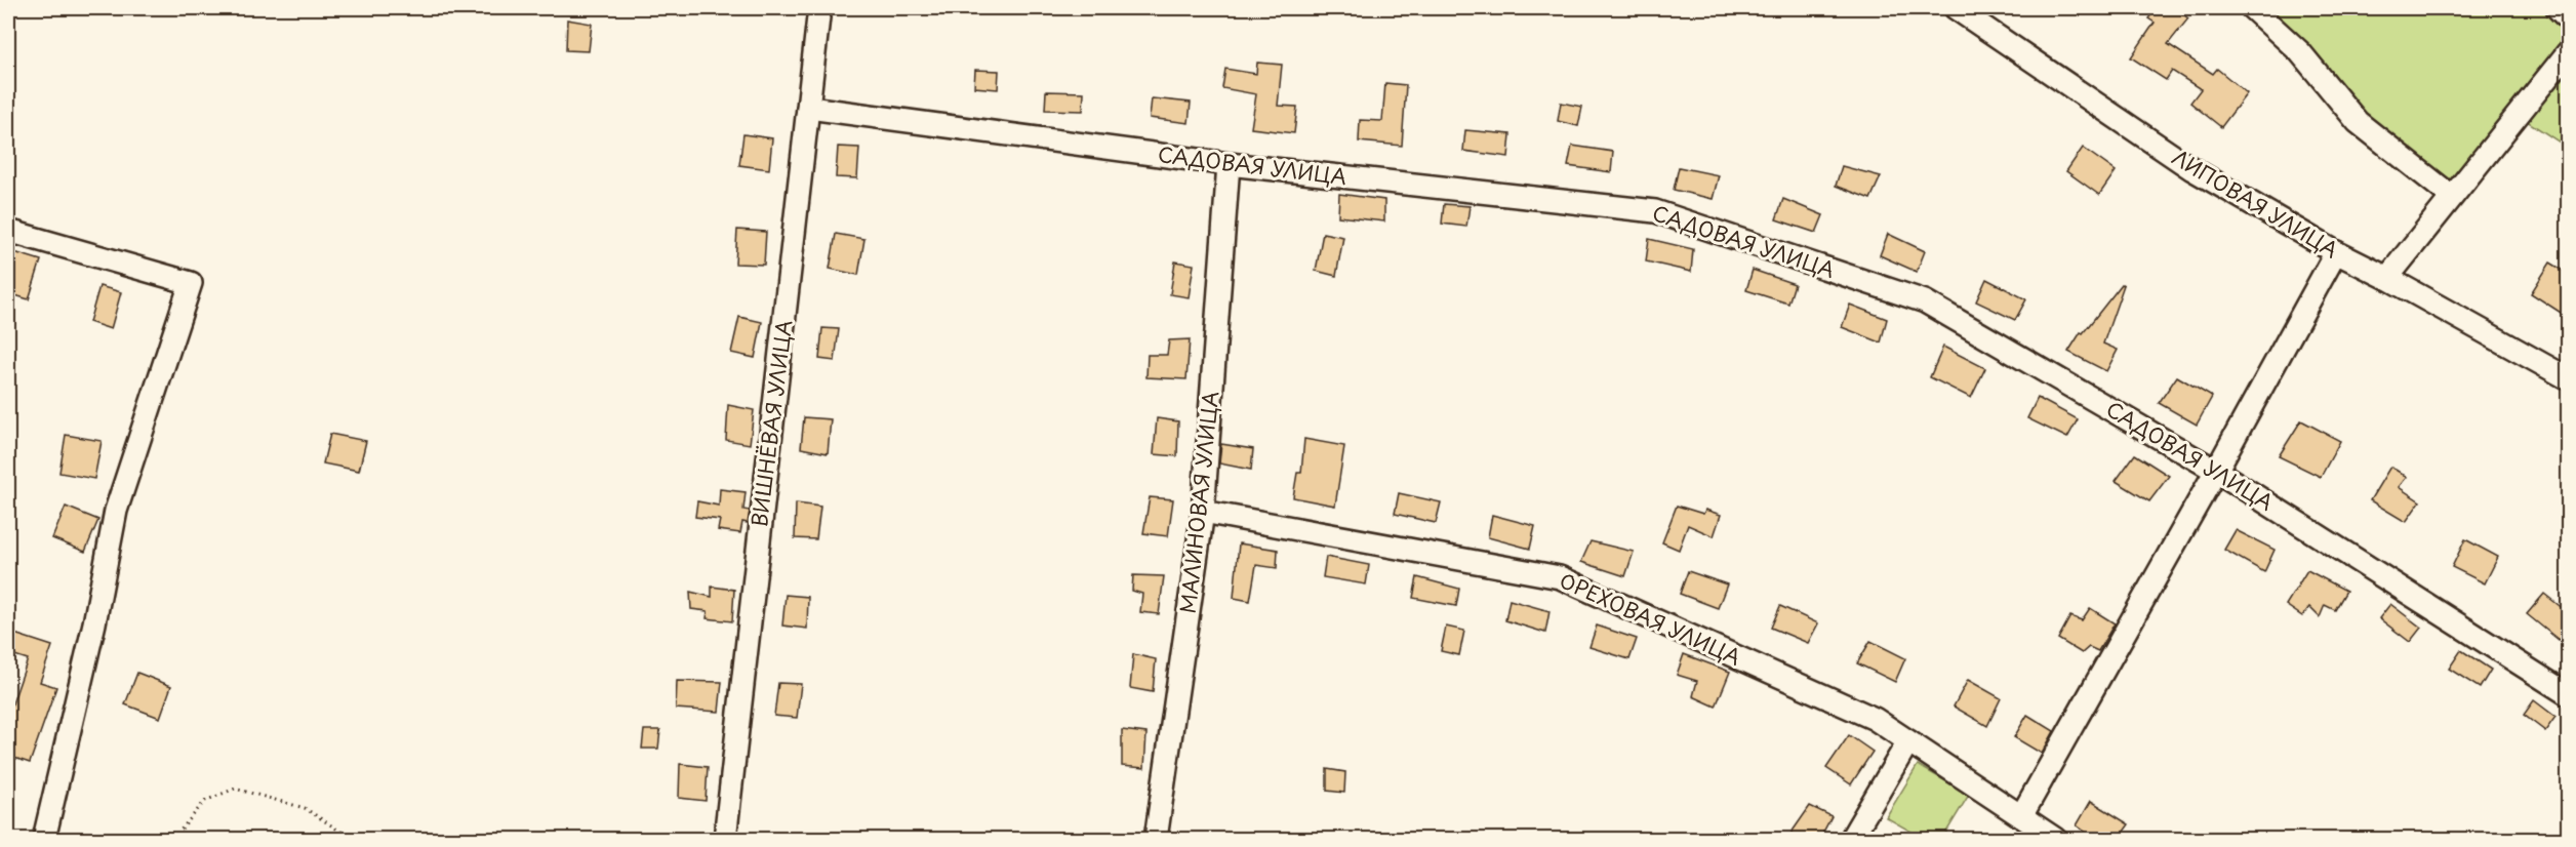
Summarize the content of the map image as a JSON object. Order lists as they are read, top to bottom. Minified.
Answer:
{"streets":{"street":["САДОВАЯ УЛИЦА","ЛИПОВАЯ УЛИЦА","ВИШНЁВАЯ УЛИЦА","МАЛИНОВАЯ УЛИЦА","ОРЕХОВАЯ УЛИЦА"]},"crossings":[["САДОВАЯ УЛИЦА","ВИШНЁВАЯ УЛИЦА"],["САДОВАЯ УЛИЦА","МАЛИНОВАЯ УЛИЦА"],["МАЛИНОВАЯ УЛИЦА","ОРЕХОВАЯ УЛИЦА"]]}
